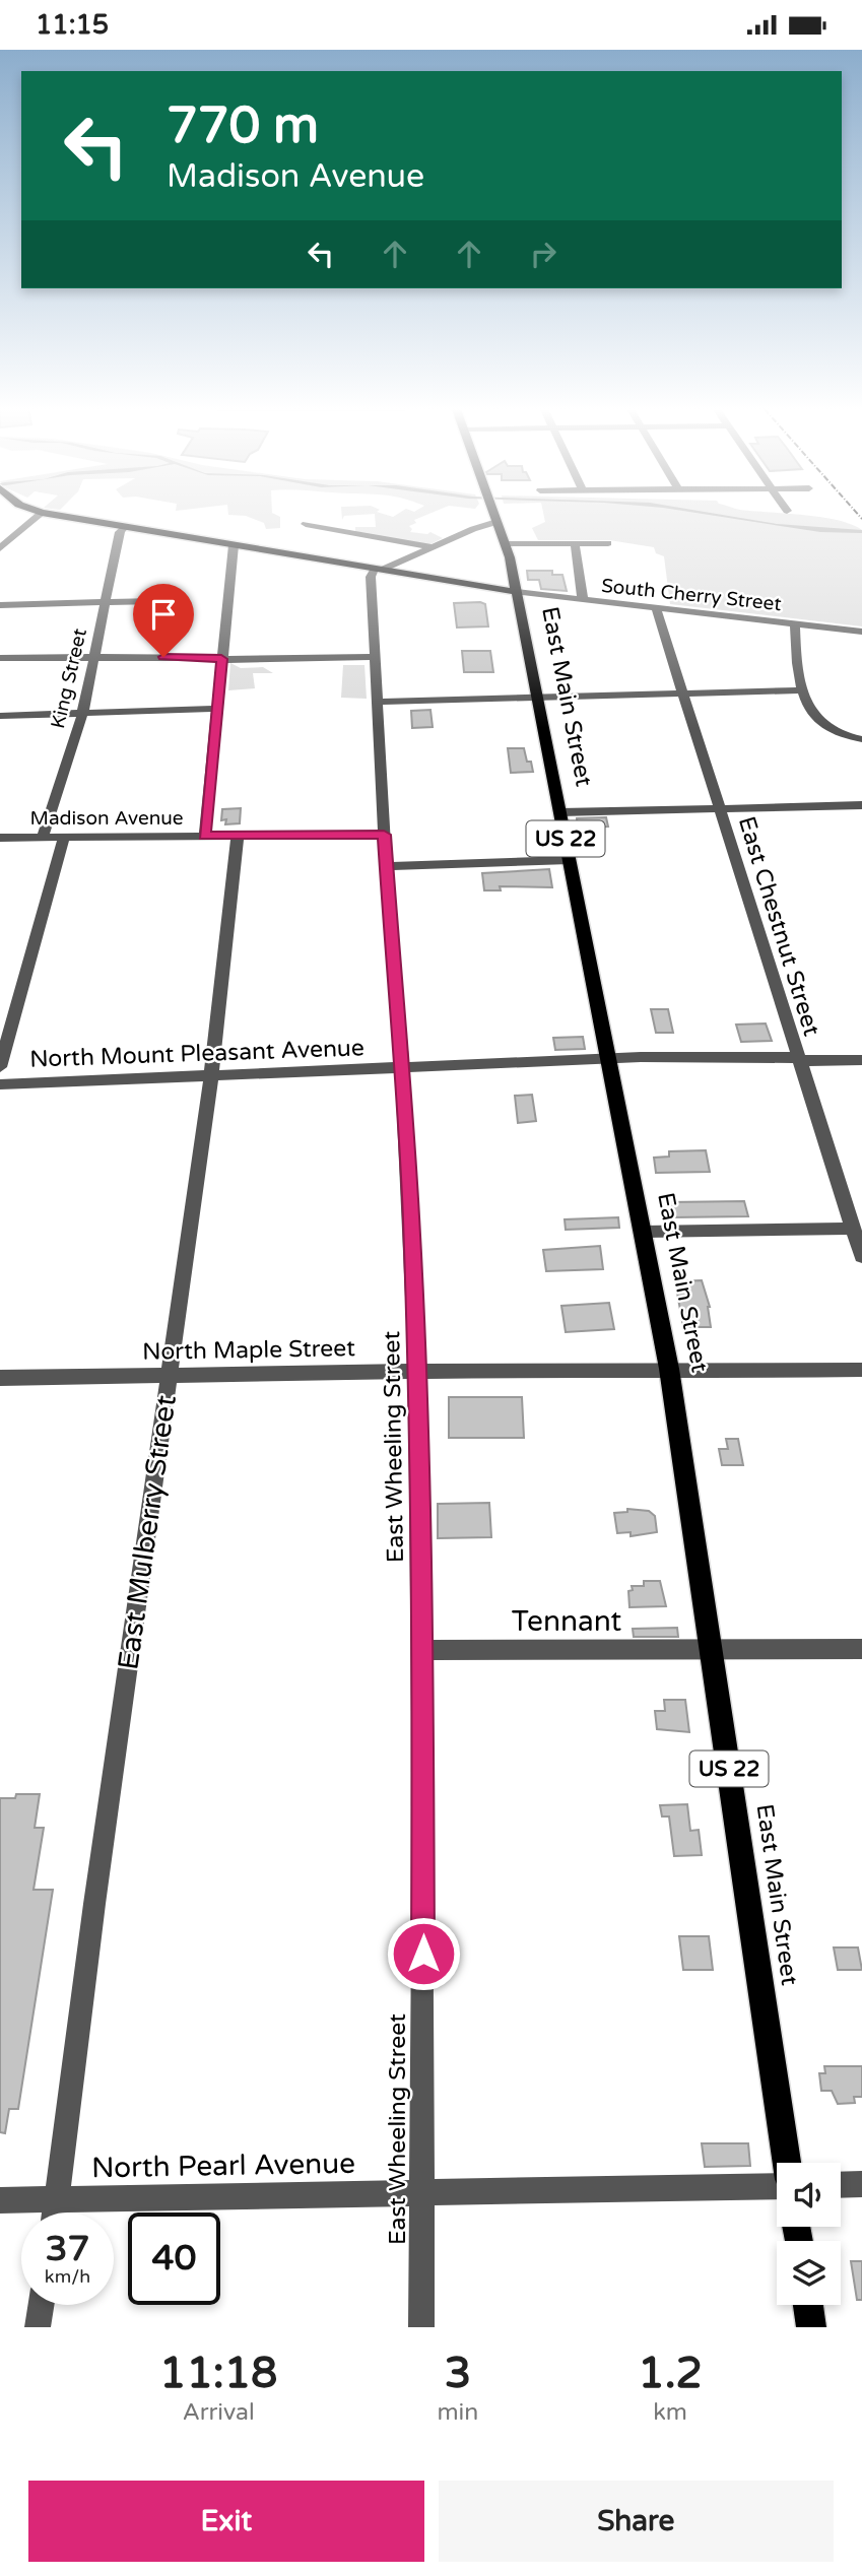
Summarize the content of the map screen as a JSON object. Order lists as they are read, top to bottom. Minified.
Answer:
{"streets":{"main road":["East Main Street","US 22"],"street":["South Cherry Street","King Street","Madison Avenue","East Chestnut Street","North Mount Pleasant Avenue","North Maple Street","East Wheeling Street","East Mulberry Street","Tennant","North Pearl Avenue"]},"crossings":[["South Cherry Street","East Main Street"],["South Cherry Street","East Chestnut Street"],["King Street","Madison Avenue"],["East Main Street","North Mount Pleasant Avenue"],["East Main Street","North Maple Street"],["East Main Street","Tennant"],["Madison Avenue","East Wheeling Street"],["Madison Avenue","East Mulberry Street"],["East Chestnut Street","North Mount Pleasant Avenue"],["North Mount Pleasant Avenue","East Wheeling Street"],["North Mount Pleasant Avenue","East Mulberry Street"],["North Maple Street","East Wheeling Street"],["North Maple Street","East Mulberry Street"],["East Wheeling Street","Tennant"],["East Wheeling Street","North Pearl Avenue"],["East Mulberry Street","North Pearl Avenue"]],"page":{"status":"11:15","turn":["770 m","Madison Avenue"],"speed":"37 km/h","limit":"40","eta":["11:18","Arrival","3","min","1.2","km"],"buttons":["Exit","Share"]}}
